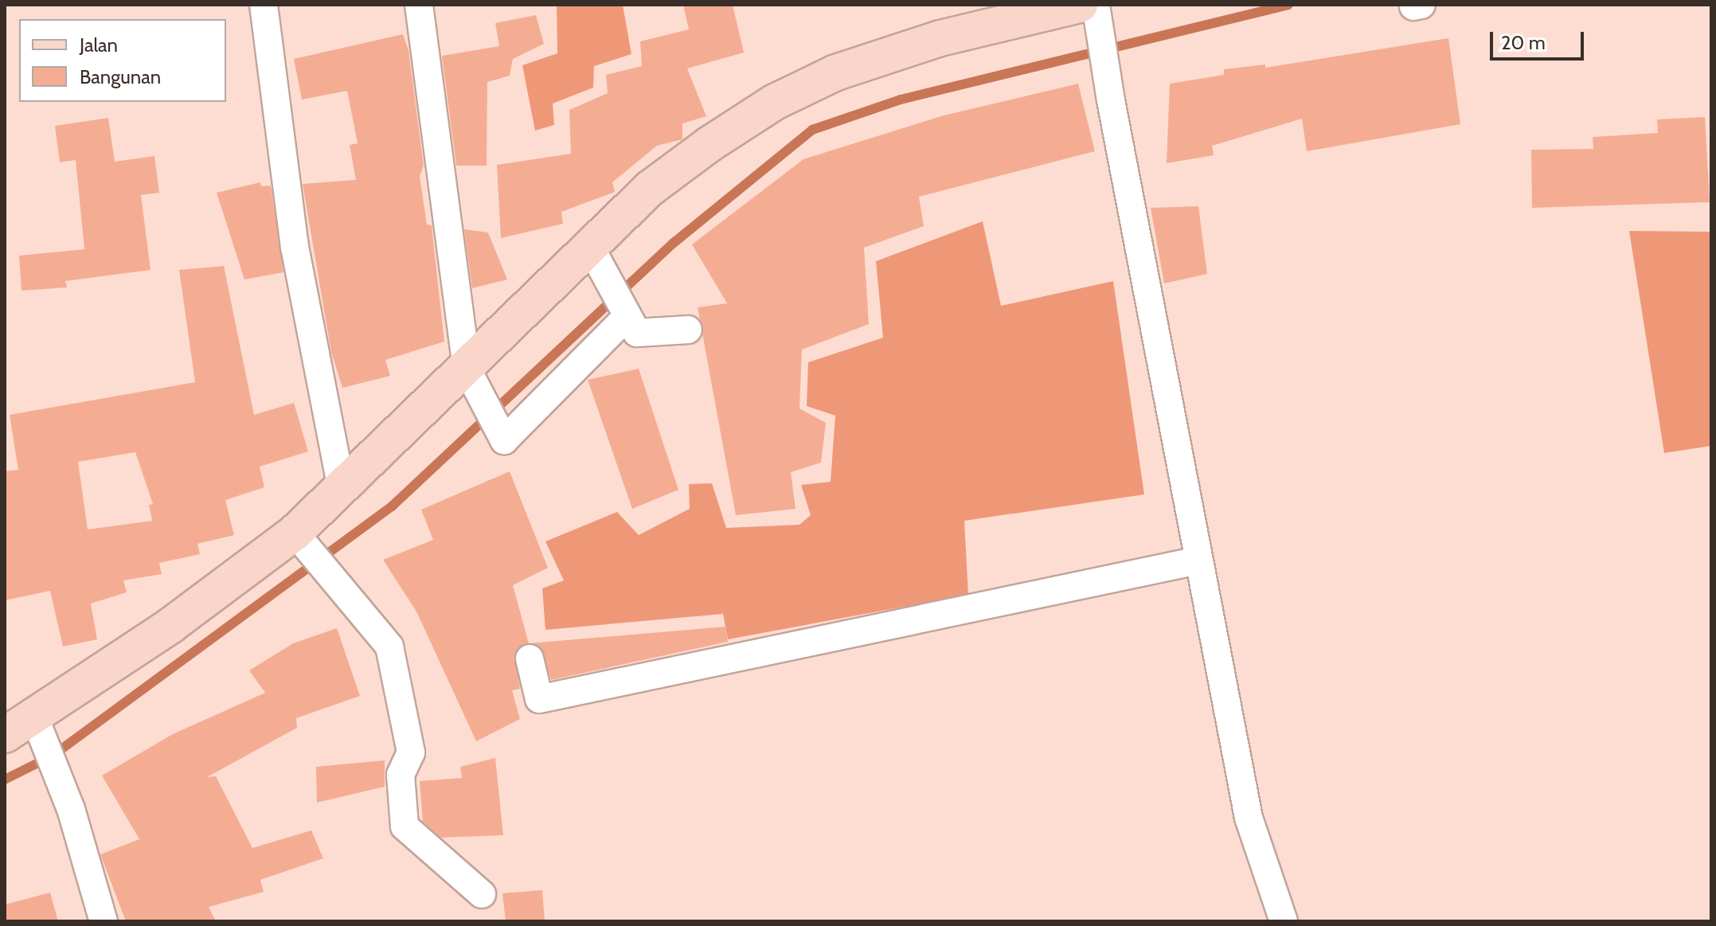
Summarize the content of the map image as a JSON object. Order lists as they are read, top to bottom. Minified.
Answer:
{"legend":["Jalan","Bangunan"],"scale_bar":"20 m"}
